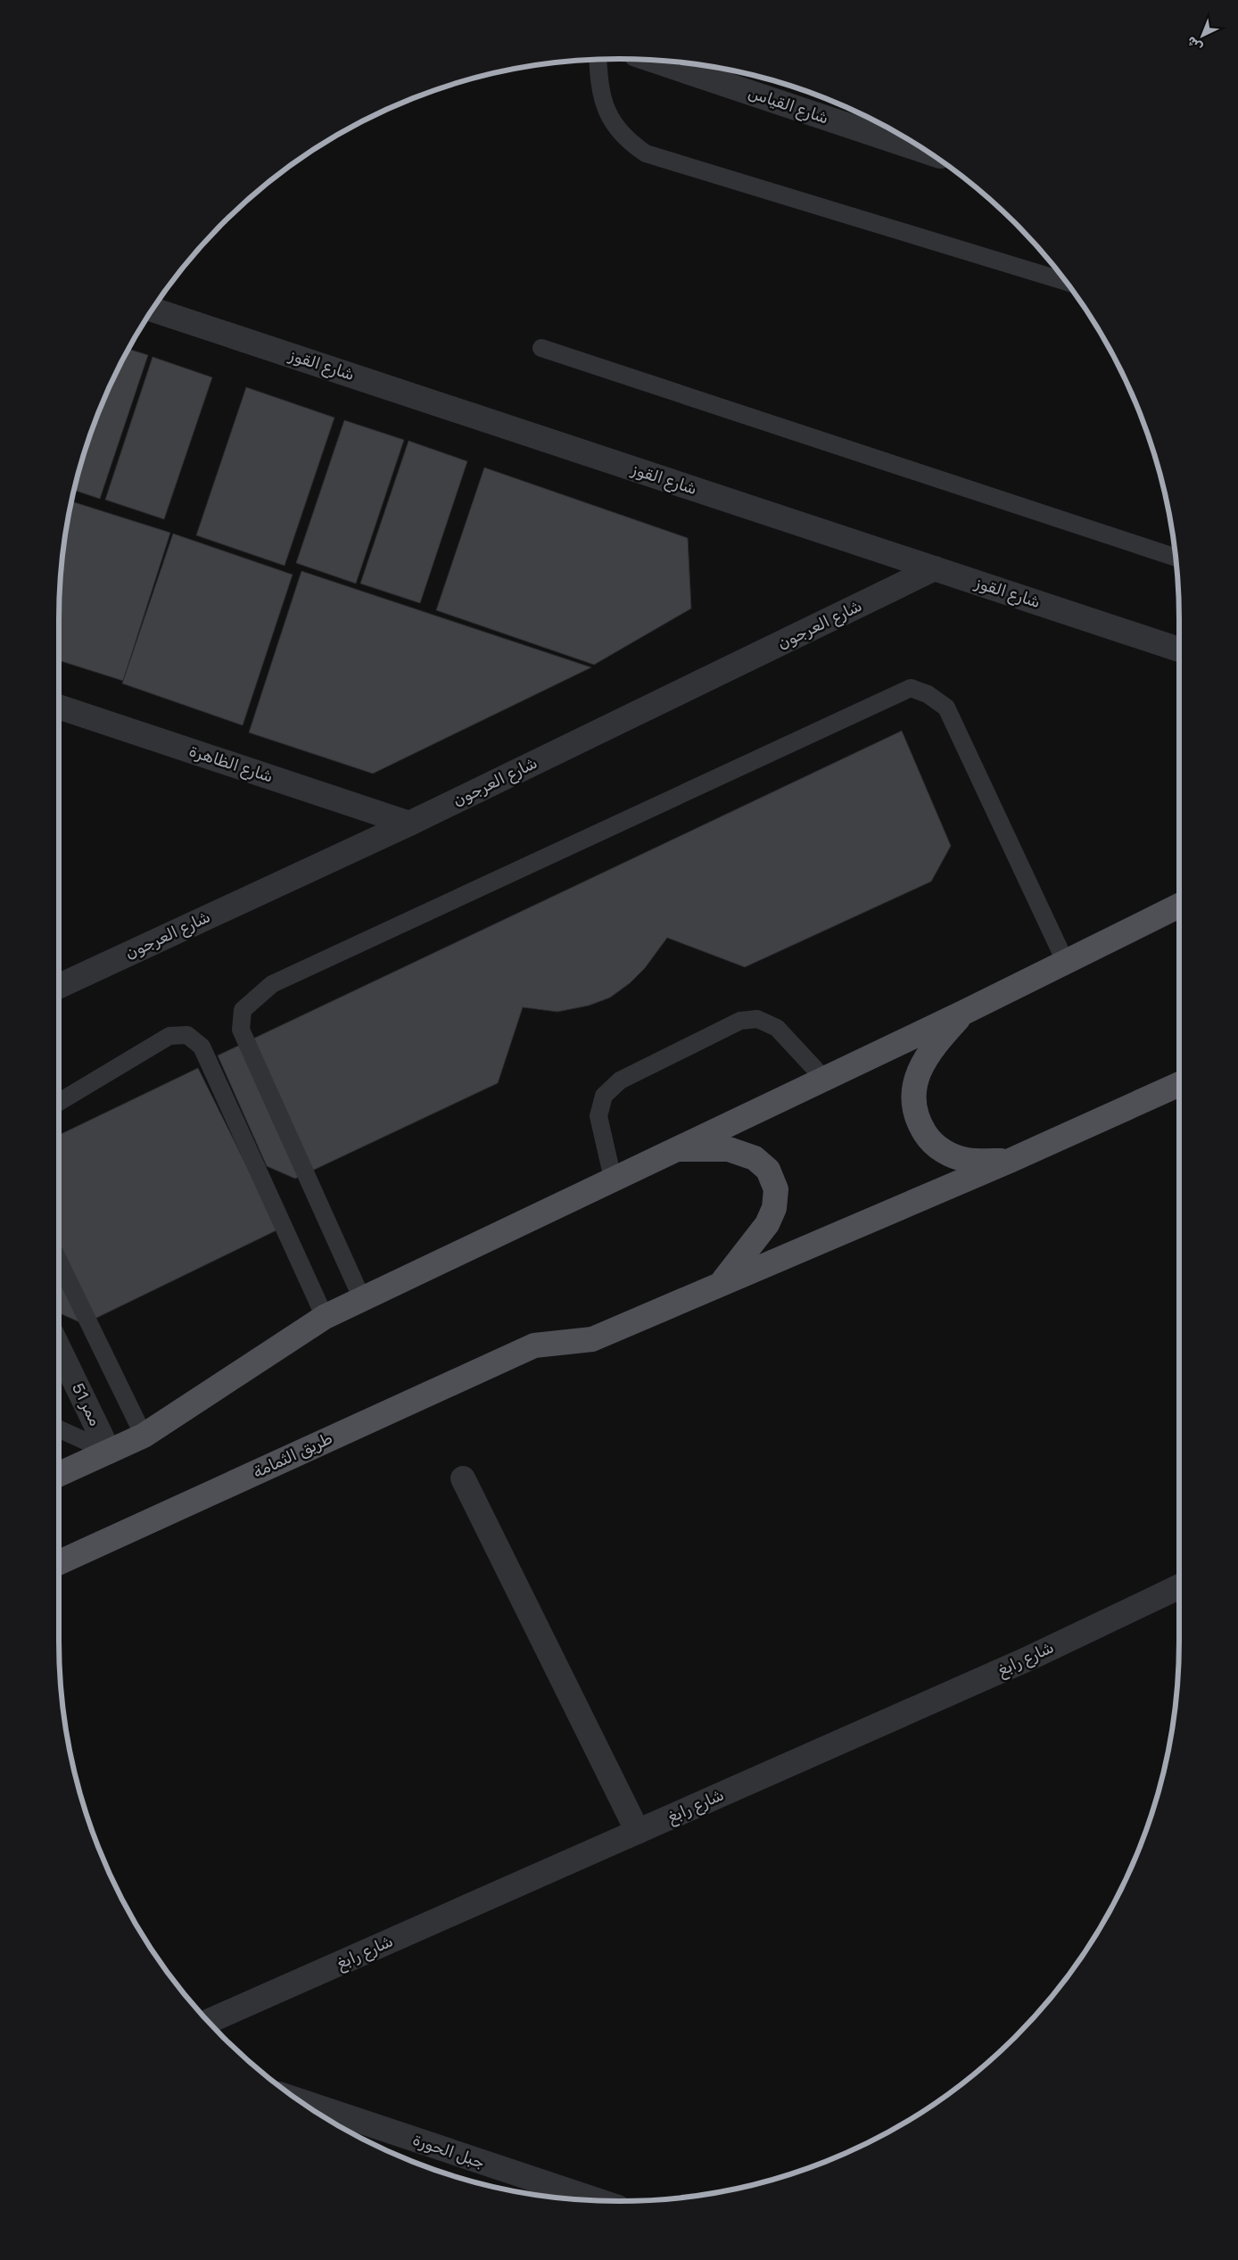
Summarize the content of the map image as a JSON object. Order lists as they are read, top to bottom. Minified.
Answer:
{"streets":{"main road":["طريق الثمامة"],"street":["شارع القياس","شارع القوز","شارع العرجون","شارع الظاهرة","ممر 51","شارع رابغ","جبل الحورة"]},"crossings":[["شارع القوز","شارع العرجون"],["شارع العرجون","شارع الظاهرة"]],"north":"bottom left"}
